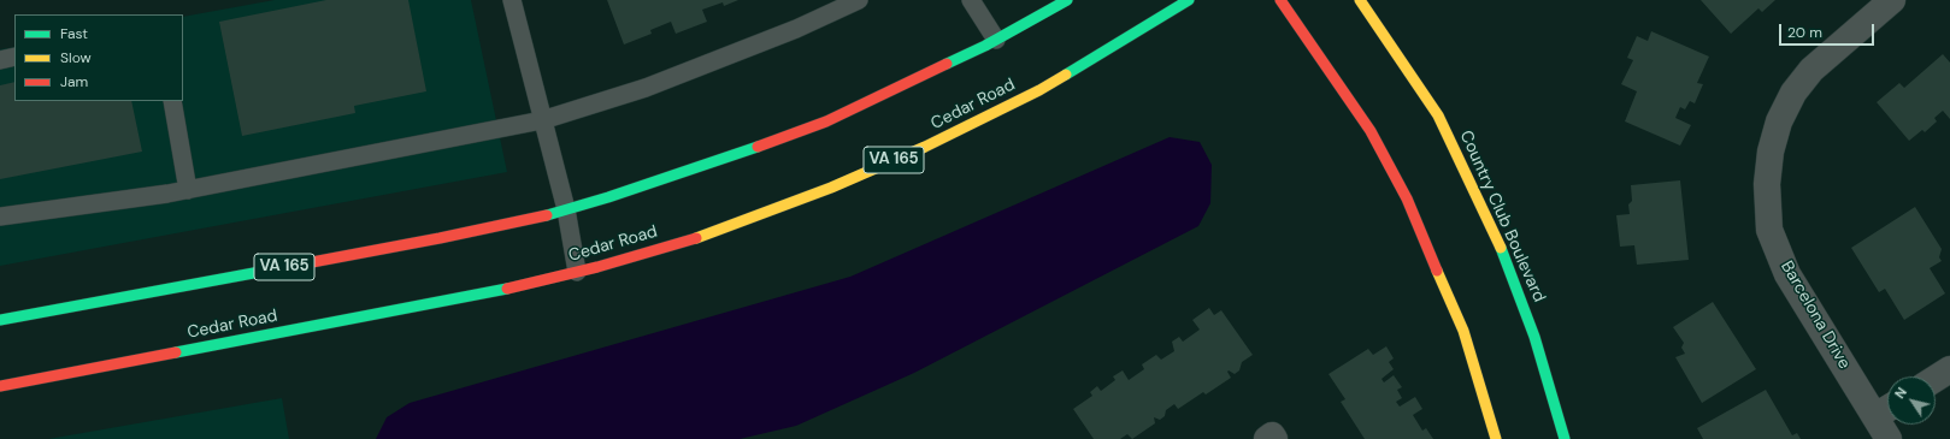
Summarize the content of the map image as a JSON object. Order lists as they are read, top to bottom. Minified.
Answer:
{"streets":{"main road":["Cedar Road","VA 165","Country Club Boulevard"],"street":["Barcelona Drive"]},"legend":["Fast","Slow","Jam"],"scale_bar":"20 m","north":"top left"}
